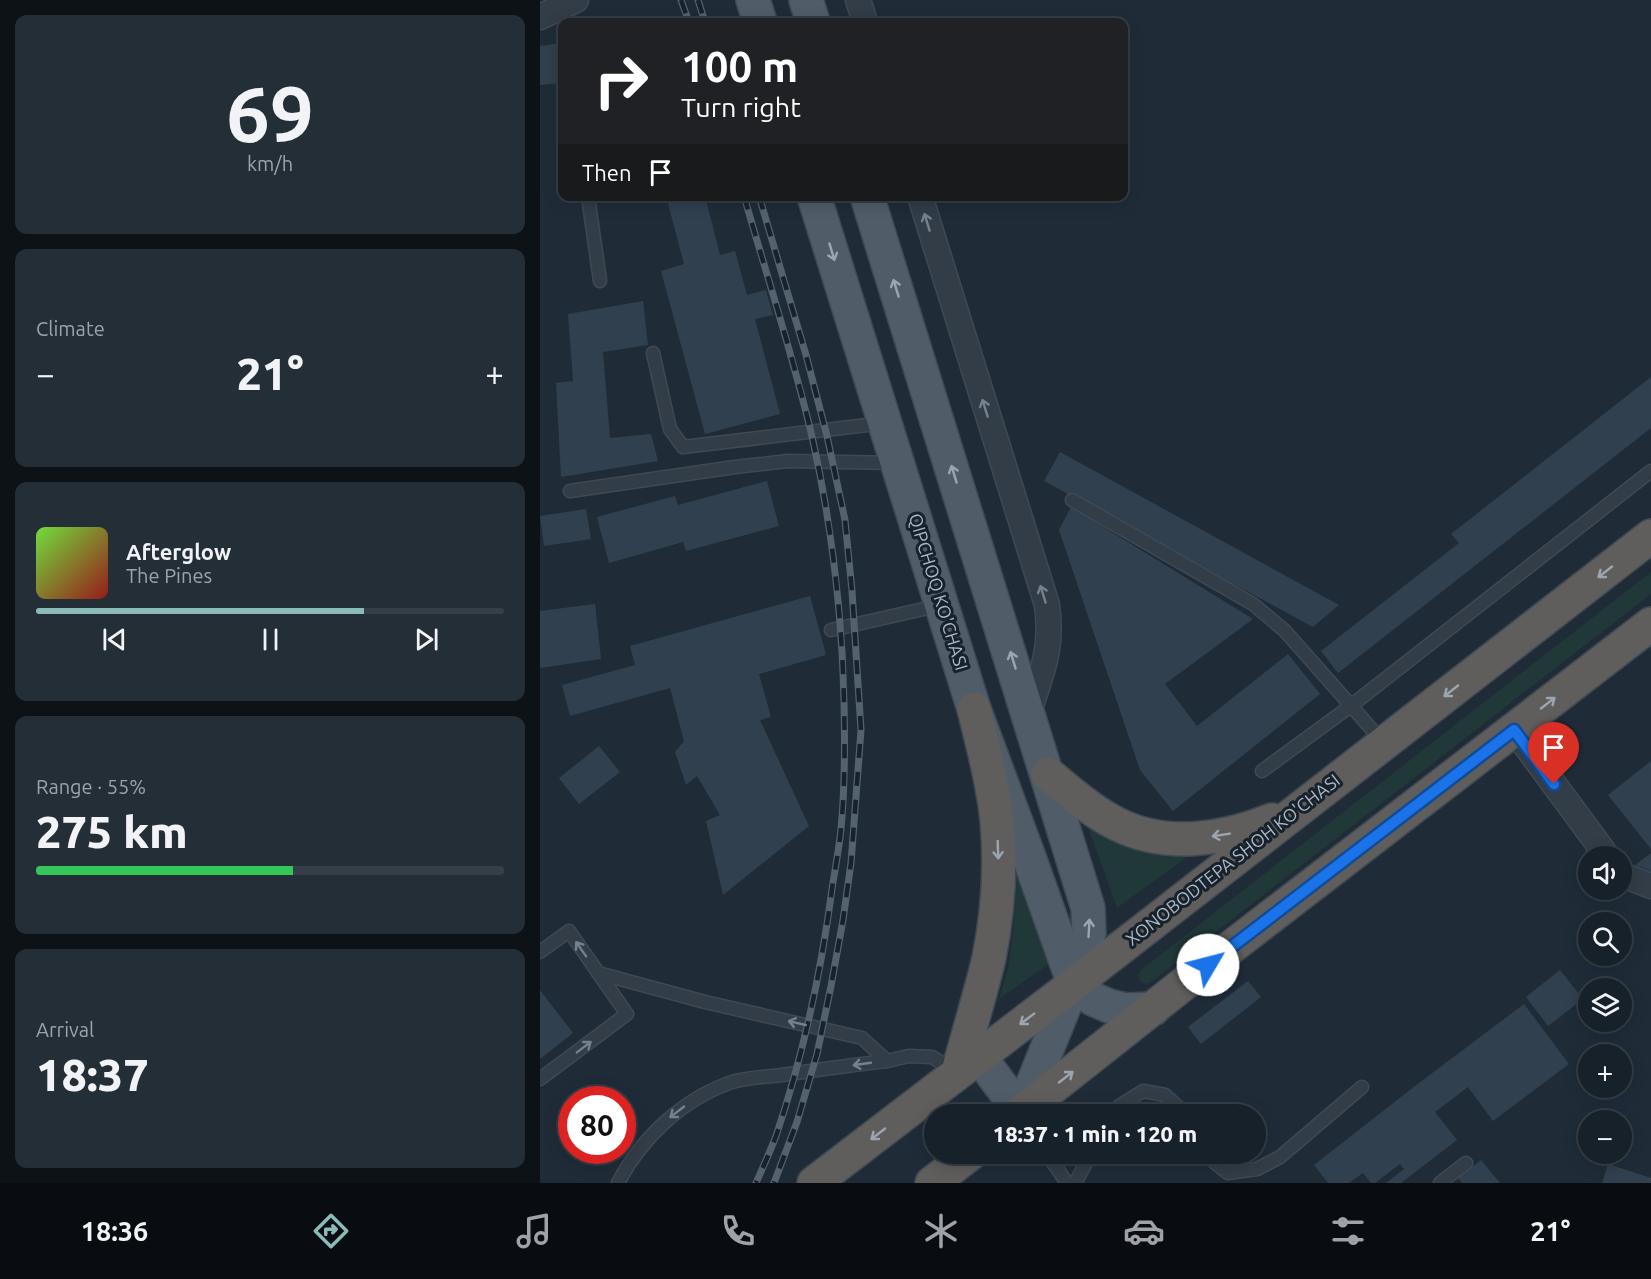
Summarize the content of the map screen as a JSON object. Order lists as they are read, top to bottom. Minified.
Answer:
{"streets":{"highway":["XONOBODTEPA SHOH KO'CHASI"],"main road":["QIPCHOQ KO'CHASI"]},"crossings":[["QIPCHOQ KO'CHASI","XONOBODTEPA SHOH KO'CHASI"]],"page":{"tile":[["69","km/h"],"Climate",["Range · 55%","275 km"],["Arrival","18:37"]],"turn":["100 m","Turn right"],"then":"Then","heat":["−","21°","+"],"song":["Afterglow","The Pines"],"map_buttons":["+","−"],"limit":"80","trip":"18:37 · 1 min · 120 m","tabs":["18:36","21°"]}}
